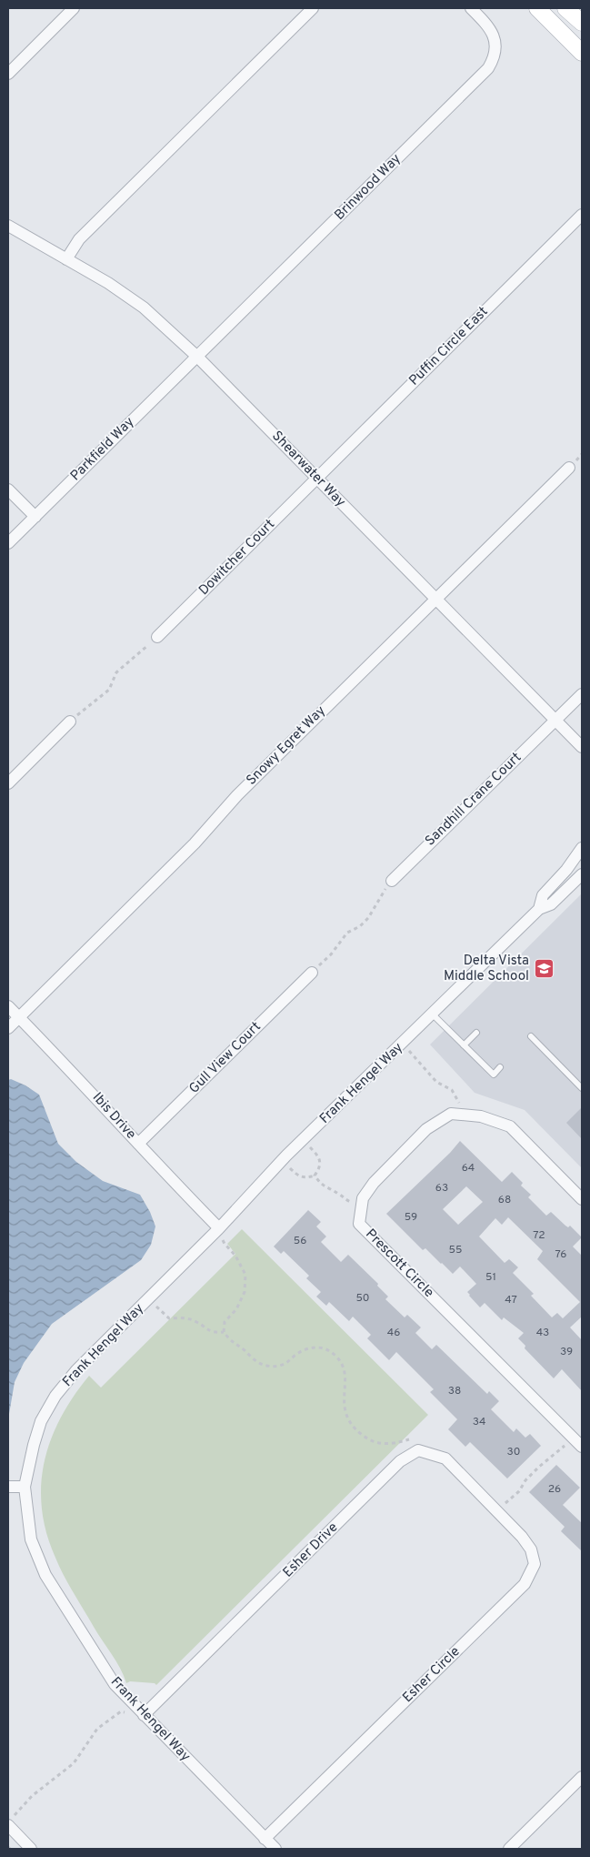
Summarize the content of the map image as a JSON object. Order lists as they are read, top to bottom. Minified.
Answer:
{"streets":{"street":["Brinwood Way","Puffin Circle East","Parkfield Way","Shearwater Way","Dowitcher Court","Snowy Egret Way","Sandhill Crane Court","Gull View Court","Frank Hengel Way","Ibis Drive","Prescott Circle","Esher Drive","Esher Circle"]},"crossings":[["Brinwood Way","Parkfield Way"],["Brinwood Way","Shearwater Way"],["Puffin Circle East","Shearwater Way"],["Puffin Circle East","Dowitcher Court"],["Parkfield Way","Shearwater Way"],["Shearwater Way","Dowitcher Court"],["Shearwater Way","Snowy Egret Way"],["Shearwater Way","Sandhill Crane Court"],["Snowy Egret Way","Ibis Drive"],["Gull View Court","Ibis Drive"],["Frank Hengel Way","Ibis Drive"],["Frank Hengel Way","Esher Drive"],["Frank Hengel Way","Esher Circle"],["Esher Drive","Esher Circle"]],"places":{"school or university":["Delta Vista Middle School"]},"house_numbers":["64","63","68","59","72","56","55","76","51","50","47","46","43","39","38","34","30","26"]}
